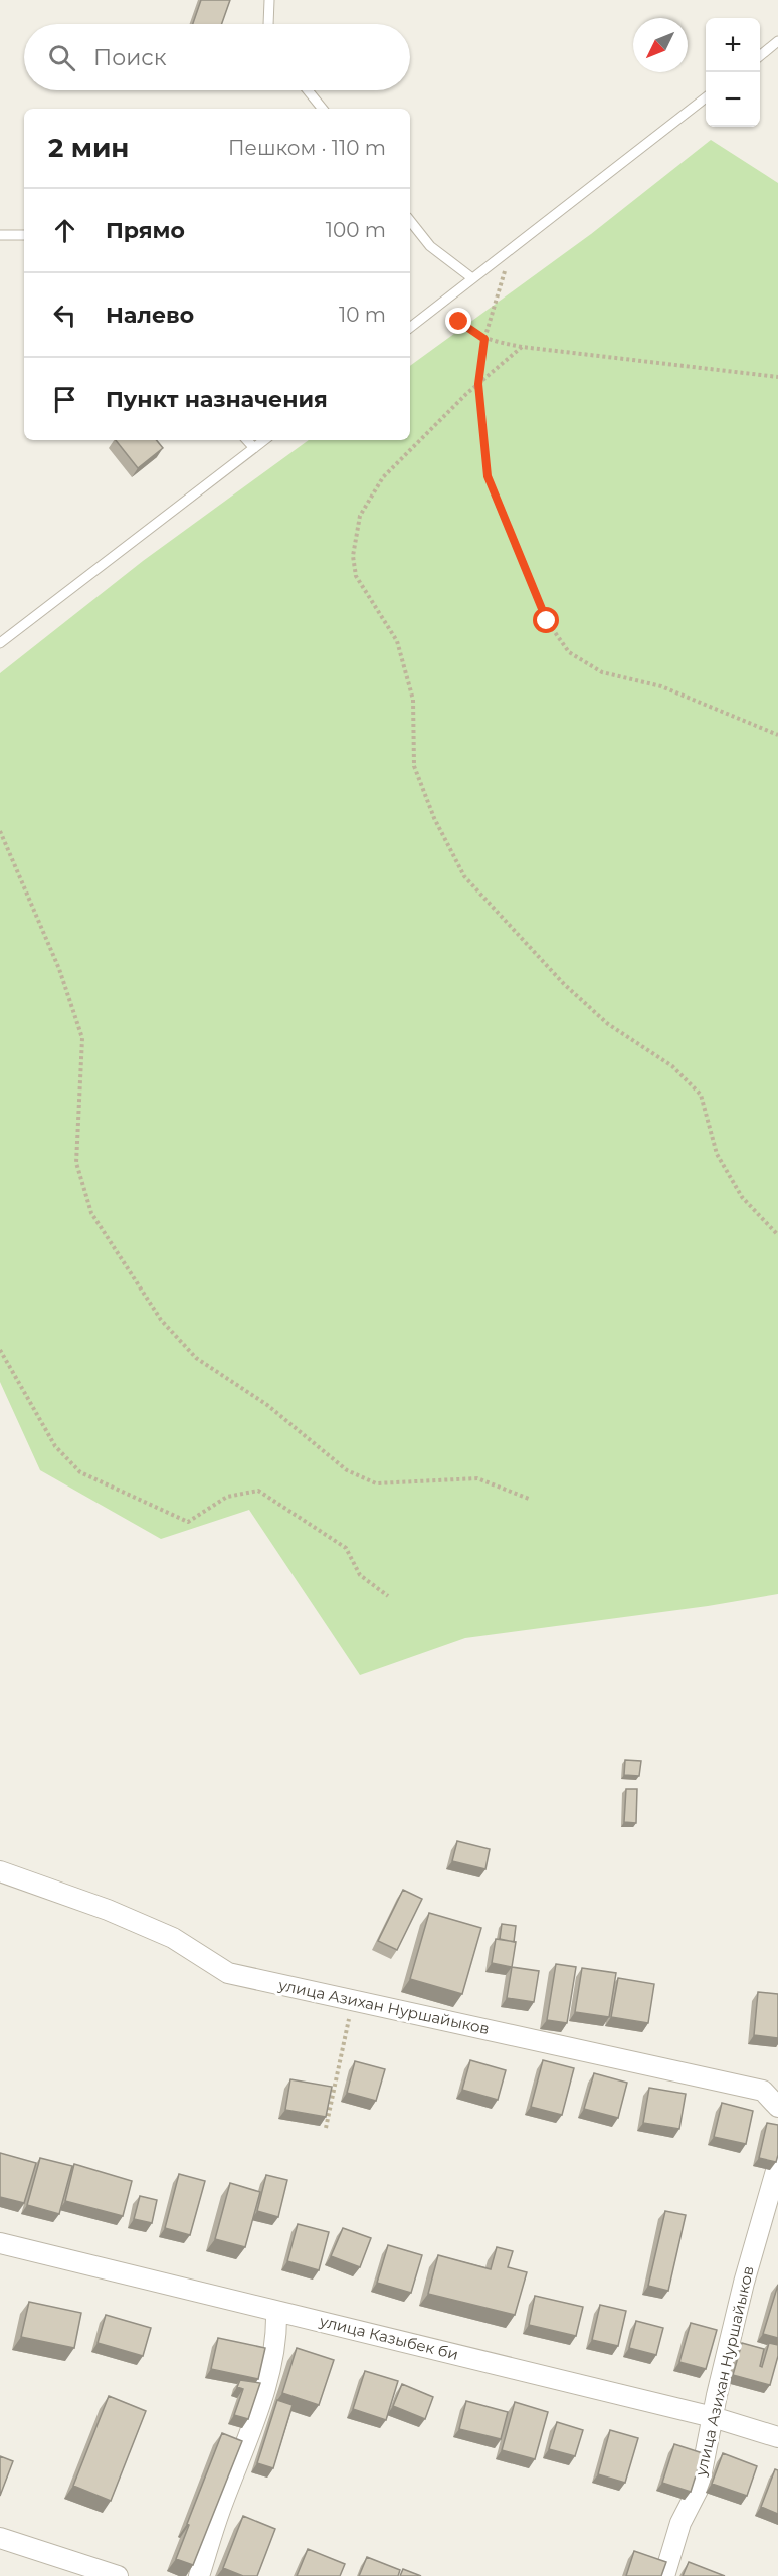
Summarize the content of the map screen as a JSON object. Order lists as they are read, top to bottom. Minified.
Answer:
{"streets":{"street":["улица Азихан Нуршайыков","улица Казыбек би"]},"crossings":[["улица Азихан Нуршайыков","улица Казыбек би"]],"north":"bottom left","page":{"map_buttons":["+","−"],"search":"Поиск","heading":["2 мин","Пешком · 110 m"],"list":[["Прямо","100 m"],["Налево","10 m"],"Пункт назначения"]}}
